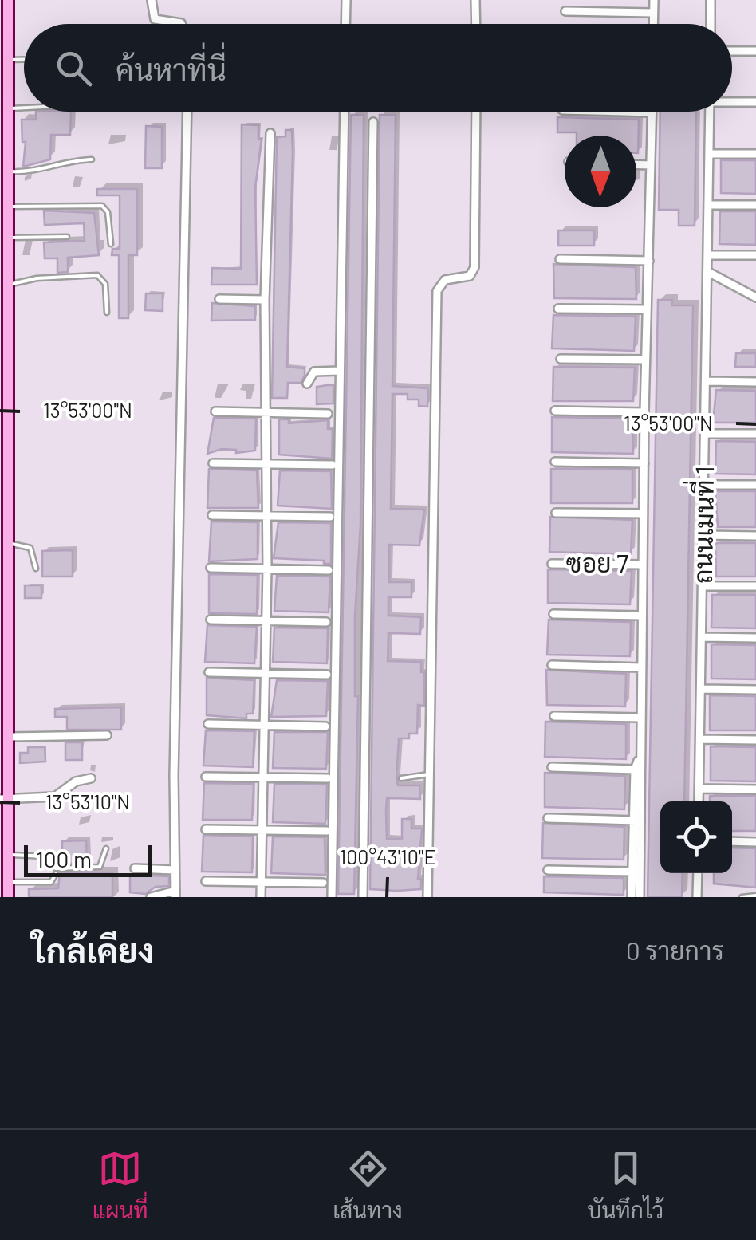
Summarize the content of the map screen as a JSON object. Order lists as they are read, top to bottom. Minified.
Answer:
{"streets":{"street":["ถนนเมนที่ 1","ซอย 7"]},"scale_bar":"100 m","north":"bottom","page":{"search":"ค้นหาที่นี่","scale":"100 m","heading":["ใกล้เคียง","0 รายการ"],"nav":["แผนที่","เส้นทาง","บันทึกไว้"]},"coordinates":["13°53'00\"N","13°53'10\"N","100°43'10\"E"]}
